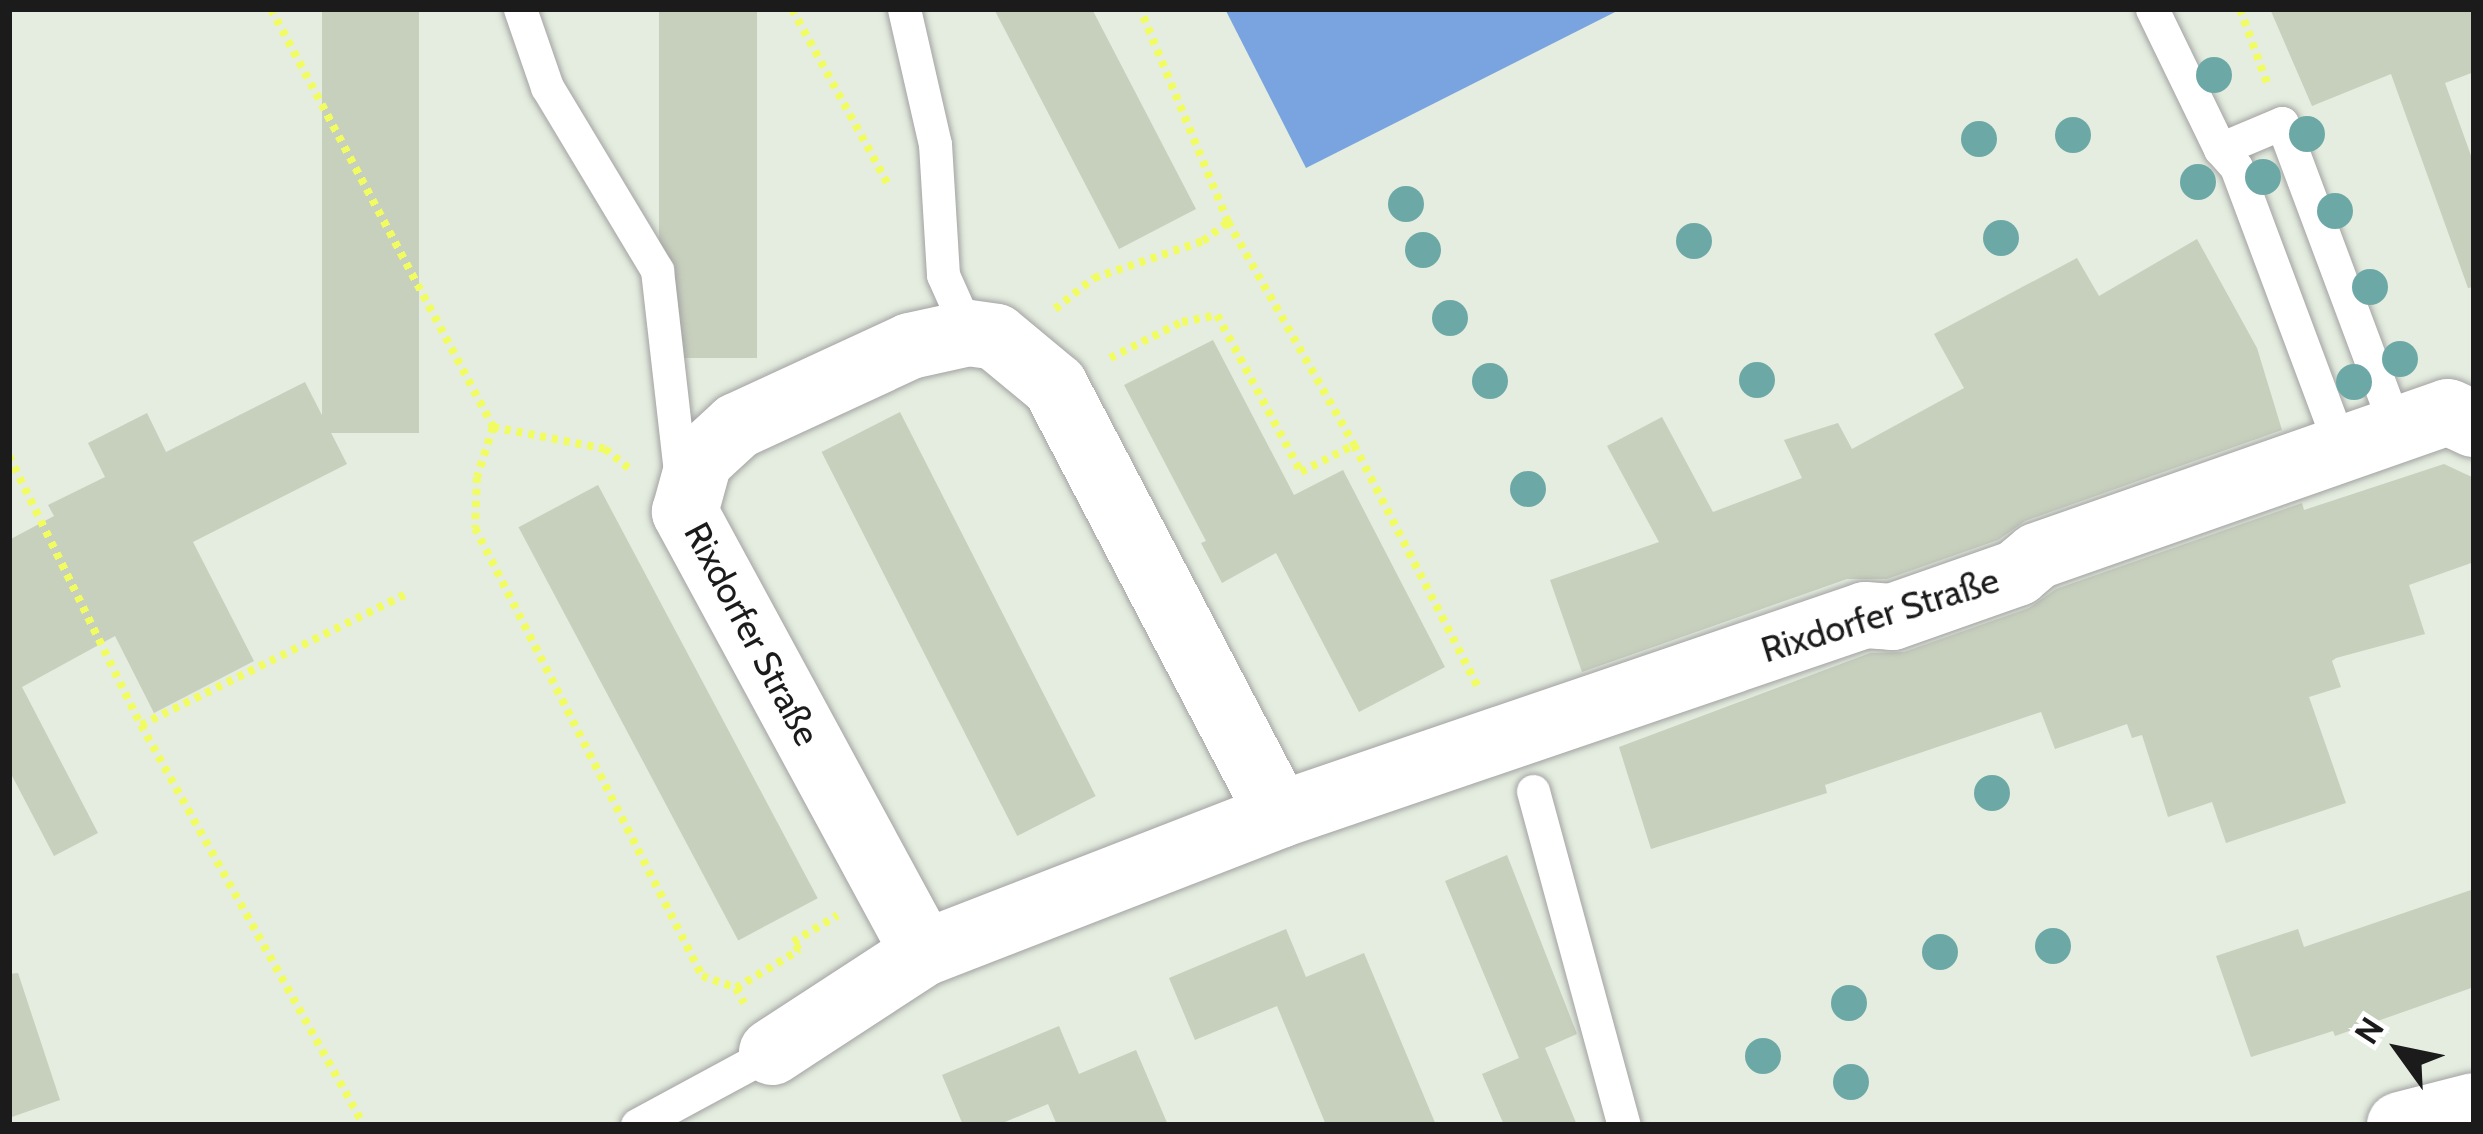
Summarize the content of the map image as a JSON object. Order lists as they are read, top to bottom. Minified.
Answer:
{"streets":{"street":["Rixdorfer Straße"]},"north":"top left"}
